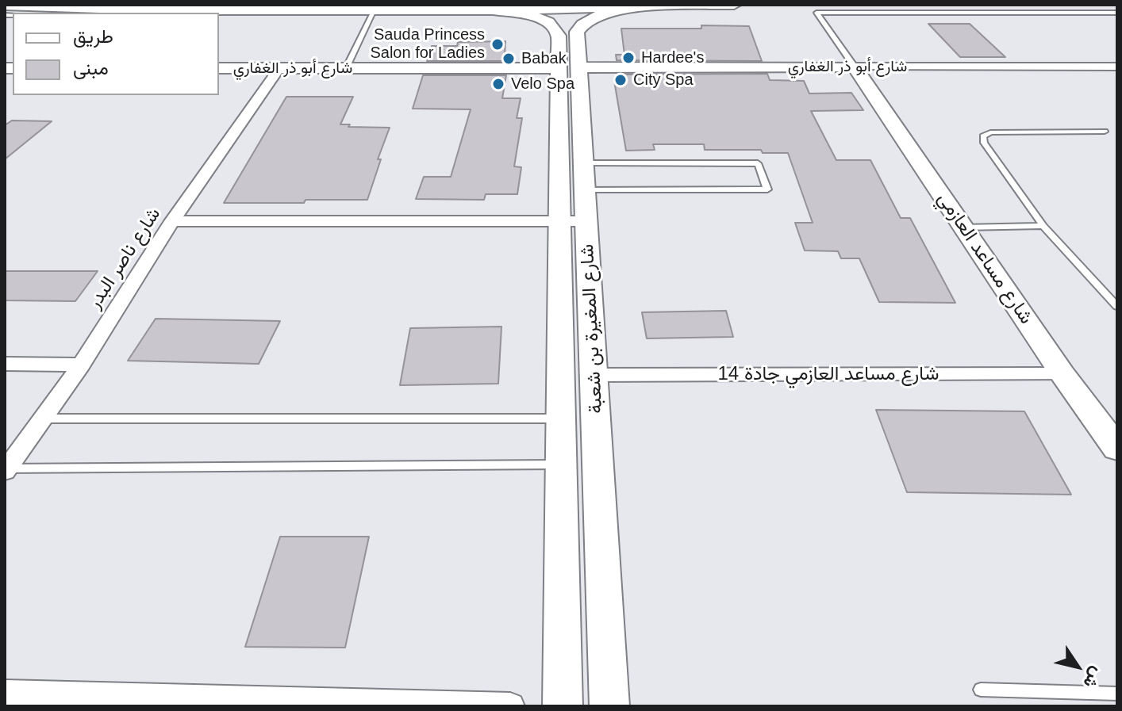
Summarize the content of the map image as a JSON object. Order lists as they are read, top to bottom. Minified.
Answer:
{"streets":{"main road":["شارع أبو ذر الغفاري","شارع مساعد العازمي","شارع المغيرة بن شعبة"],"street":["شارع ناصر البدر","شارع مساعد العازمي جادة 14"]},"crossings":[["شارع أبو ذر الغفاري","شارع ناصر البدر"],["شارع أبو ذر الغفاري","شارع مساعد العازمي"],["شارع أبو ذر الغفاري","شارع المغيرة بن شعبة"],["شارع مساعد العازمي","شارع مساعد العازمي جادة 14"],["شارع المغيرة بن شعبة","شارع مساعد العازمي جادة 14"]],"places":["Sauda Princess Salon for Ladies","Hardee's","Babak","City Spa","Velo Spa"],"legend":["طريق","مبنى"],"north":"bottom right"}
